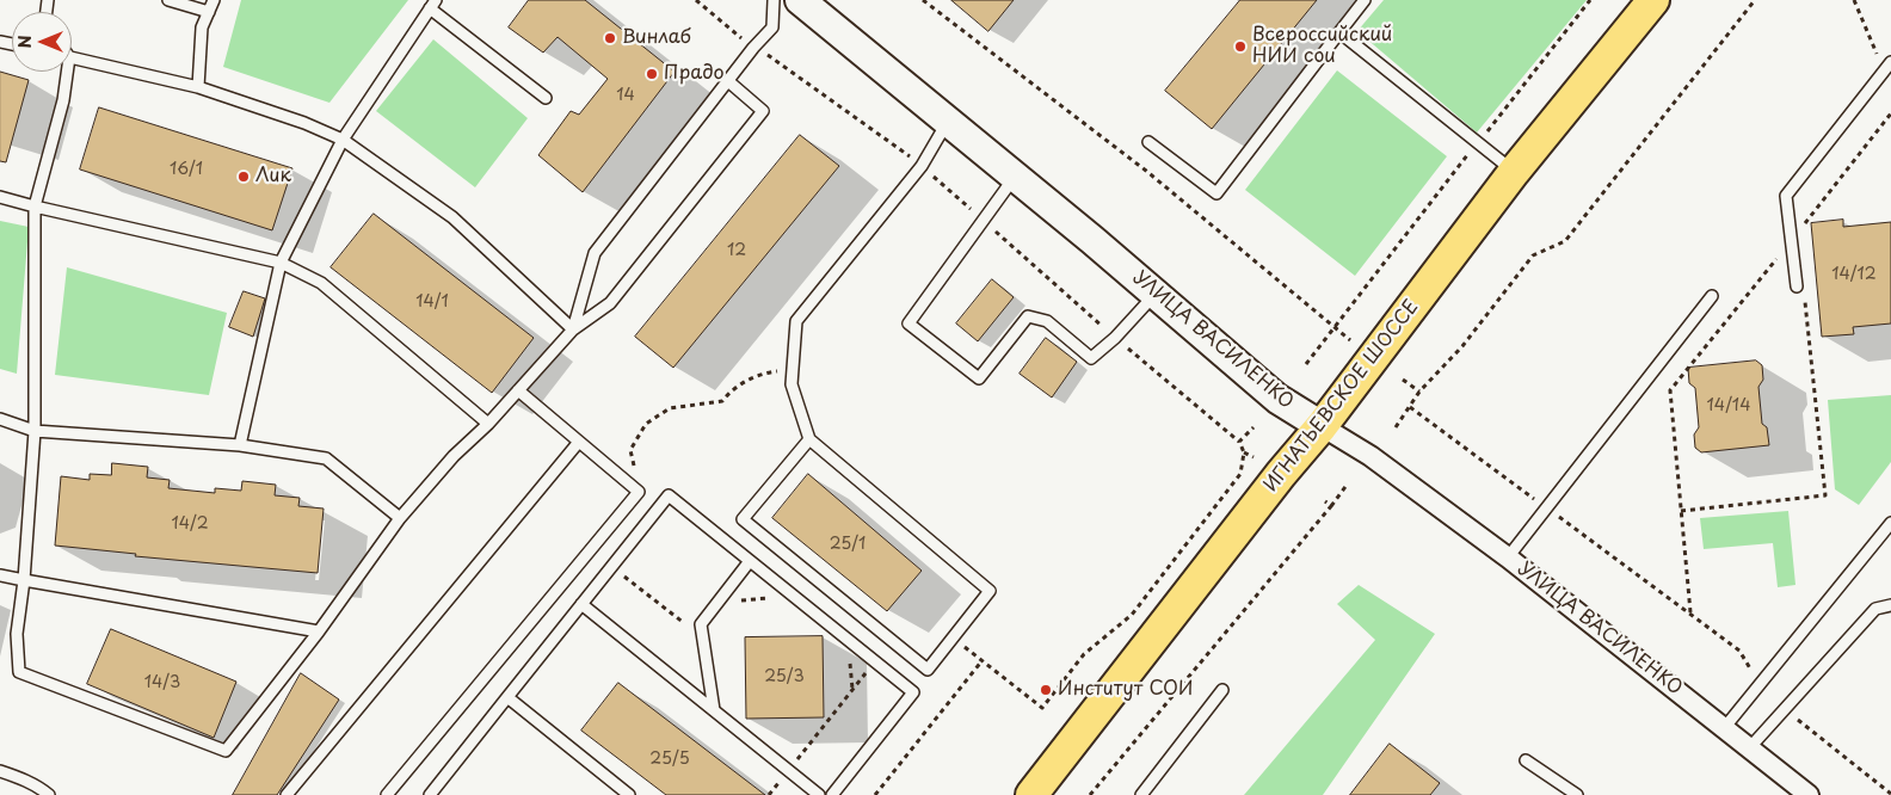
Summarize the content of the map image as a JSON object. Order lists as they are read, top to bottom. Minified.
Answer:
{"streets":{"main road":["УЛИЦА ВАСИЛЕНКО","ИГНАТЬЕВСКОЕ ШОССЕ"]},"crossings":[["УЛИЦА ВАСИЛЕНКО","ИГНАТЬЕВСКОЕ ШОССЕ"]],"places":["Винлаб","Всероссийский НИИ сои","Прадо","Лик","Институт СОИ"],"house_numbers":["14","16/1","12","14/12","14/1","14/14","14/2","25/1","25/3","14/3","25/5"],"north":"left"}
